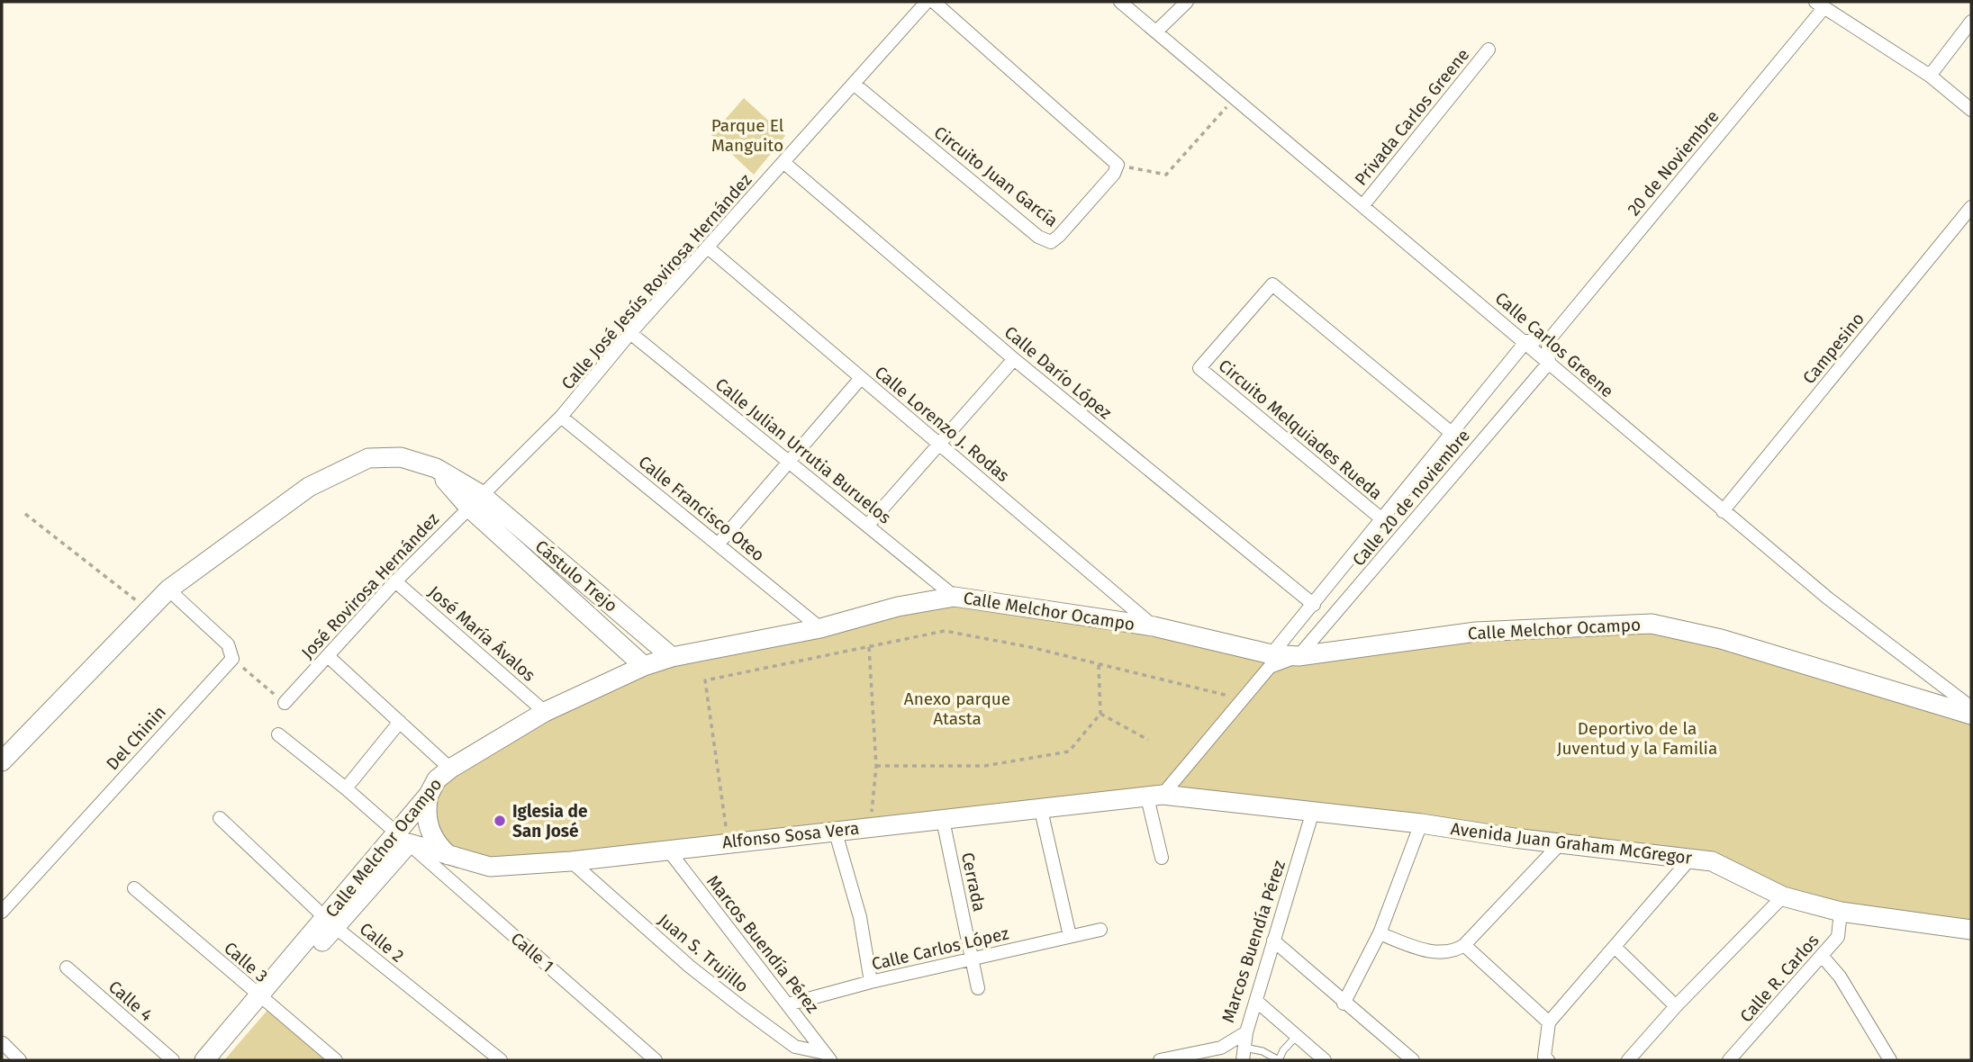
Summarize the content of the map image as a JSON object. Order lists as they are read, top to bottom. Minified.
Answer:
{"streets":{"street":["Privada Carlos Greene","20 de Noviembre","Circuito Juan García","Calle José Jesús Rovirosa Hernández","Calle Carlos Greene","Campesino","Calle Darío López","Calle Lorenzo J. Rodas","Circuito Melquiades Rueda","Calle Julian Urrutia Buruelos","Calle 20 de noviembre","Calle Francisco Oteo","Cástulo Trejo","José Rovirosa Hernández","Calle Melchor Ocampo","José María Ávalos","Del Chinin","Alfonso Sosa Vera","Avenida Juan Graham McGregor","Cerrada","Marcos Buendía Pérez","Calle 2","Calle Carlos López","Calle 1","Juan S. Trujillo","Calle 3","Calle R. Carlos","Calle 4"]},"crossings":[["Privada Carlos Greene","Calle Carlos Greene"],["Circuito Juan García","Calle José Jesús Rovirosa Hernández"],["Calle José Jesús Rovirosa Hernández","Calle Darío López"],["Calle José Jesús Rovirosa Hernández","Calle Lorenzo J. Rodas"],["Calle José Jesús Rovirosa Hernández","Calle Julian Urrutia Buruelos"],["Calle José Jesús Rovirosa Hernández","Calle Francisco Oteo"],["Calle José Jesús Rovirosa Hernández","Cástulo Trejo"],["Calle José Jesús Rovirosa Hernández","José Rovirosa Hernández"],["Calle Carlos Greene","Campesino"],["Calle Carlos Greene","Calle 20 de noviembre"],["Calle Darío López","Calle 20 de noviembre"],["Calle Lorenzo J. Rodas","Calle Melchor Ocampo"],["Circuito Melquiades Rueda","Calle 20 de noviembre"],["Calle Julian Urrutia Buruelos","Calle Melchor Ocampo"],["Calle 20 de noviembre","Calle Melchor Ocampo"],["Calle Francisco Oteo","Calle Melchor Ocampo"],["Cástulo Trejo","José Rovirosa Hernández"],["Cástulo Trejo","Calle Melchor Ocampo"],["José Rovirosa Hernández","José María Ávalos"],["Calle Melchor Ocampo","José María Ávalos"],["Calle Melchor Ocampo","Alfonso Sosa Vera"],["Calle Melchor Ocampo","Calle 2"],["Calle Melchor Ocampo","Calle 1"],["Calle Melchor Ocampo","Calle 3"],["Alfonso Sosa Vera","Avenida Juan Graham McGregor"],["Alfonso Sosa Vera","Cerrada"],["Alfonso Sosa Vera","Marcos Buendía Pérez"],["Alfonso Sosa Vera","Calle 1"],["Alfonso Sosa Vera","Juan S. Trujillo"],["Avenida Juan Graham McGregor","Marcos Buendía Pérez"],["Avenida Juan Graham McGregor","Calle R. Carlos"],["Cerrada","Calle Carlos López"],["Marcos Buendía Pérez","Calle Carlos López"],["Marcos Buendía Pérez","Juan S. Trujillo"]],"parks":["Parque El Manguito","Anexo parque Atasta","Deportivo de la Juventud y la Familia"],"places":["Iglesia de San José"]}
